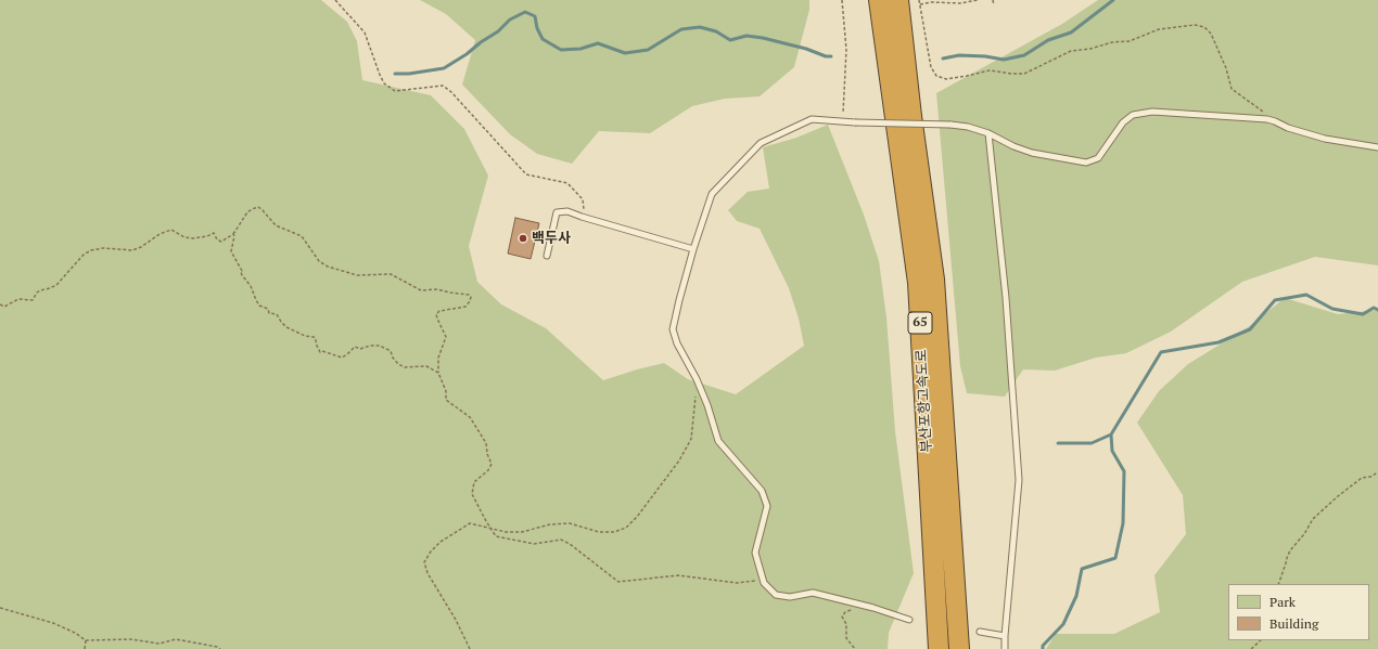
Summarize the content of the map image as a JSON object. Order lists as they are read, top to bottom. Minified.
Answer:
{"streets":{"highway":["65","부산포항고속도로"]},"places":["백두사"],"legend":["Park","Building"]}
